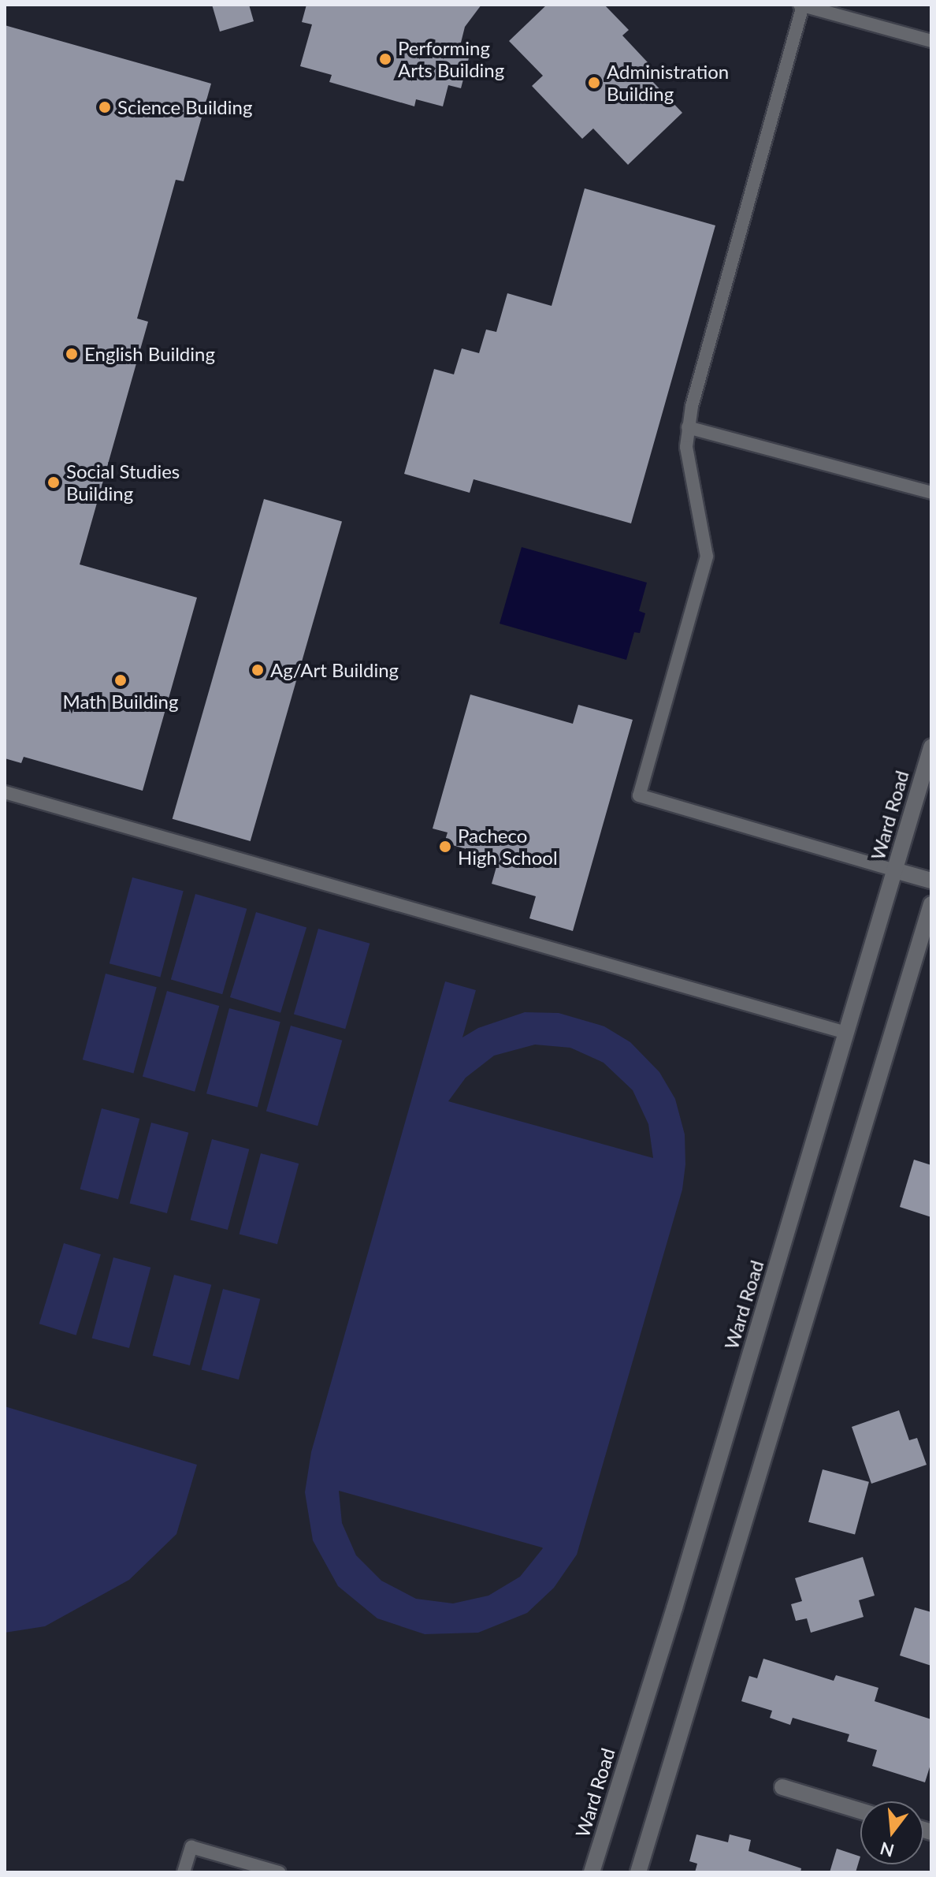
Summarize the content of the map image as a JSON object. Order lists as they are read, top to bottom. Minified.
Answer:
{"streets":{"street":["Ward Road"]},"places":["Performing Arts Building","Administration Building","Science Building","English Building","Social Studies Building","Ag/Art Building","Math Building","Pacheco High School"],"north":"bottom"}
